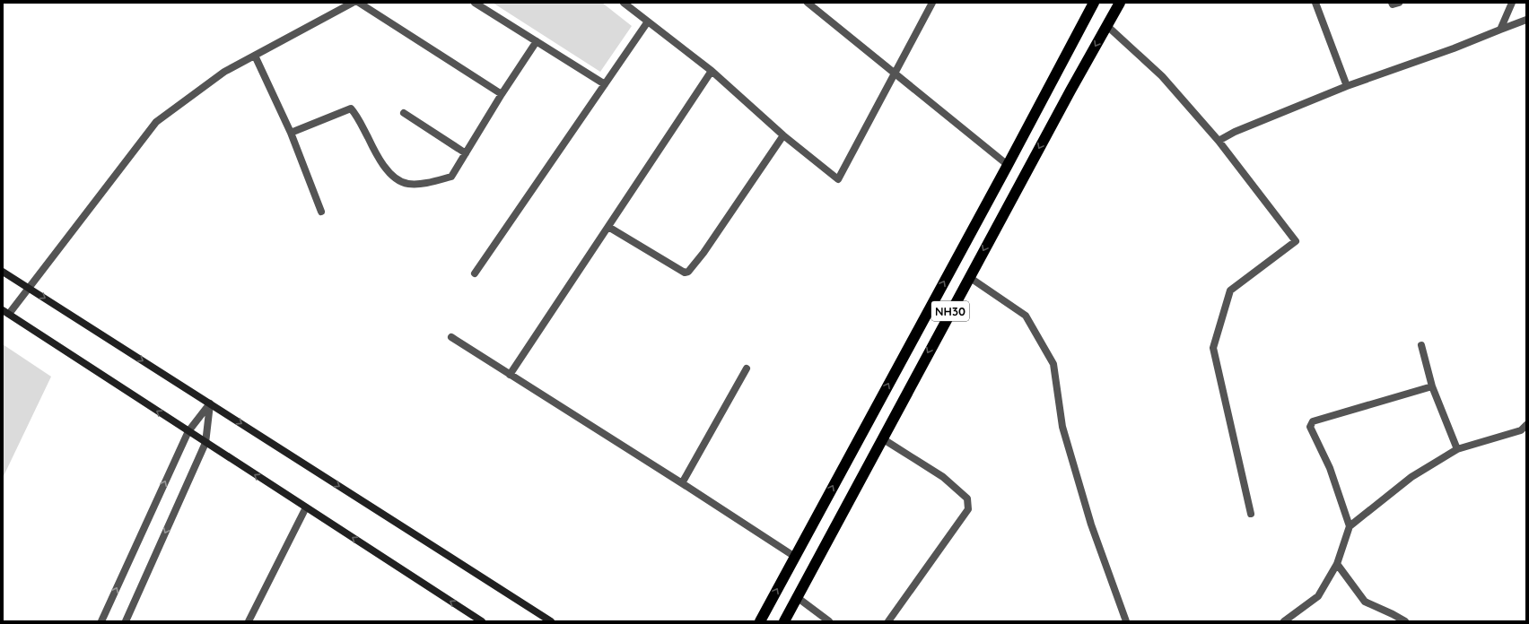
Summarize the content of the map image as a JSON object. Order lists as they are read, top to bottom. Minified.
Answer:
{"streets":{"highway":["NH30"]}}
